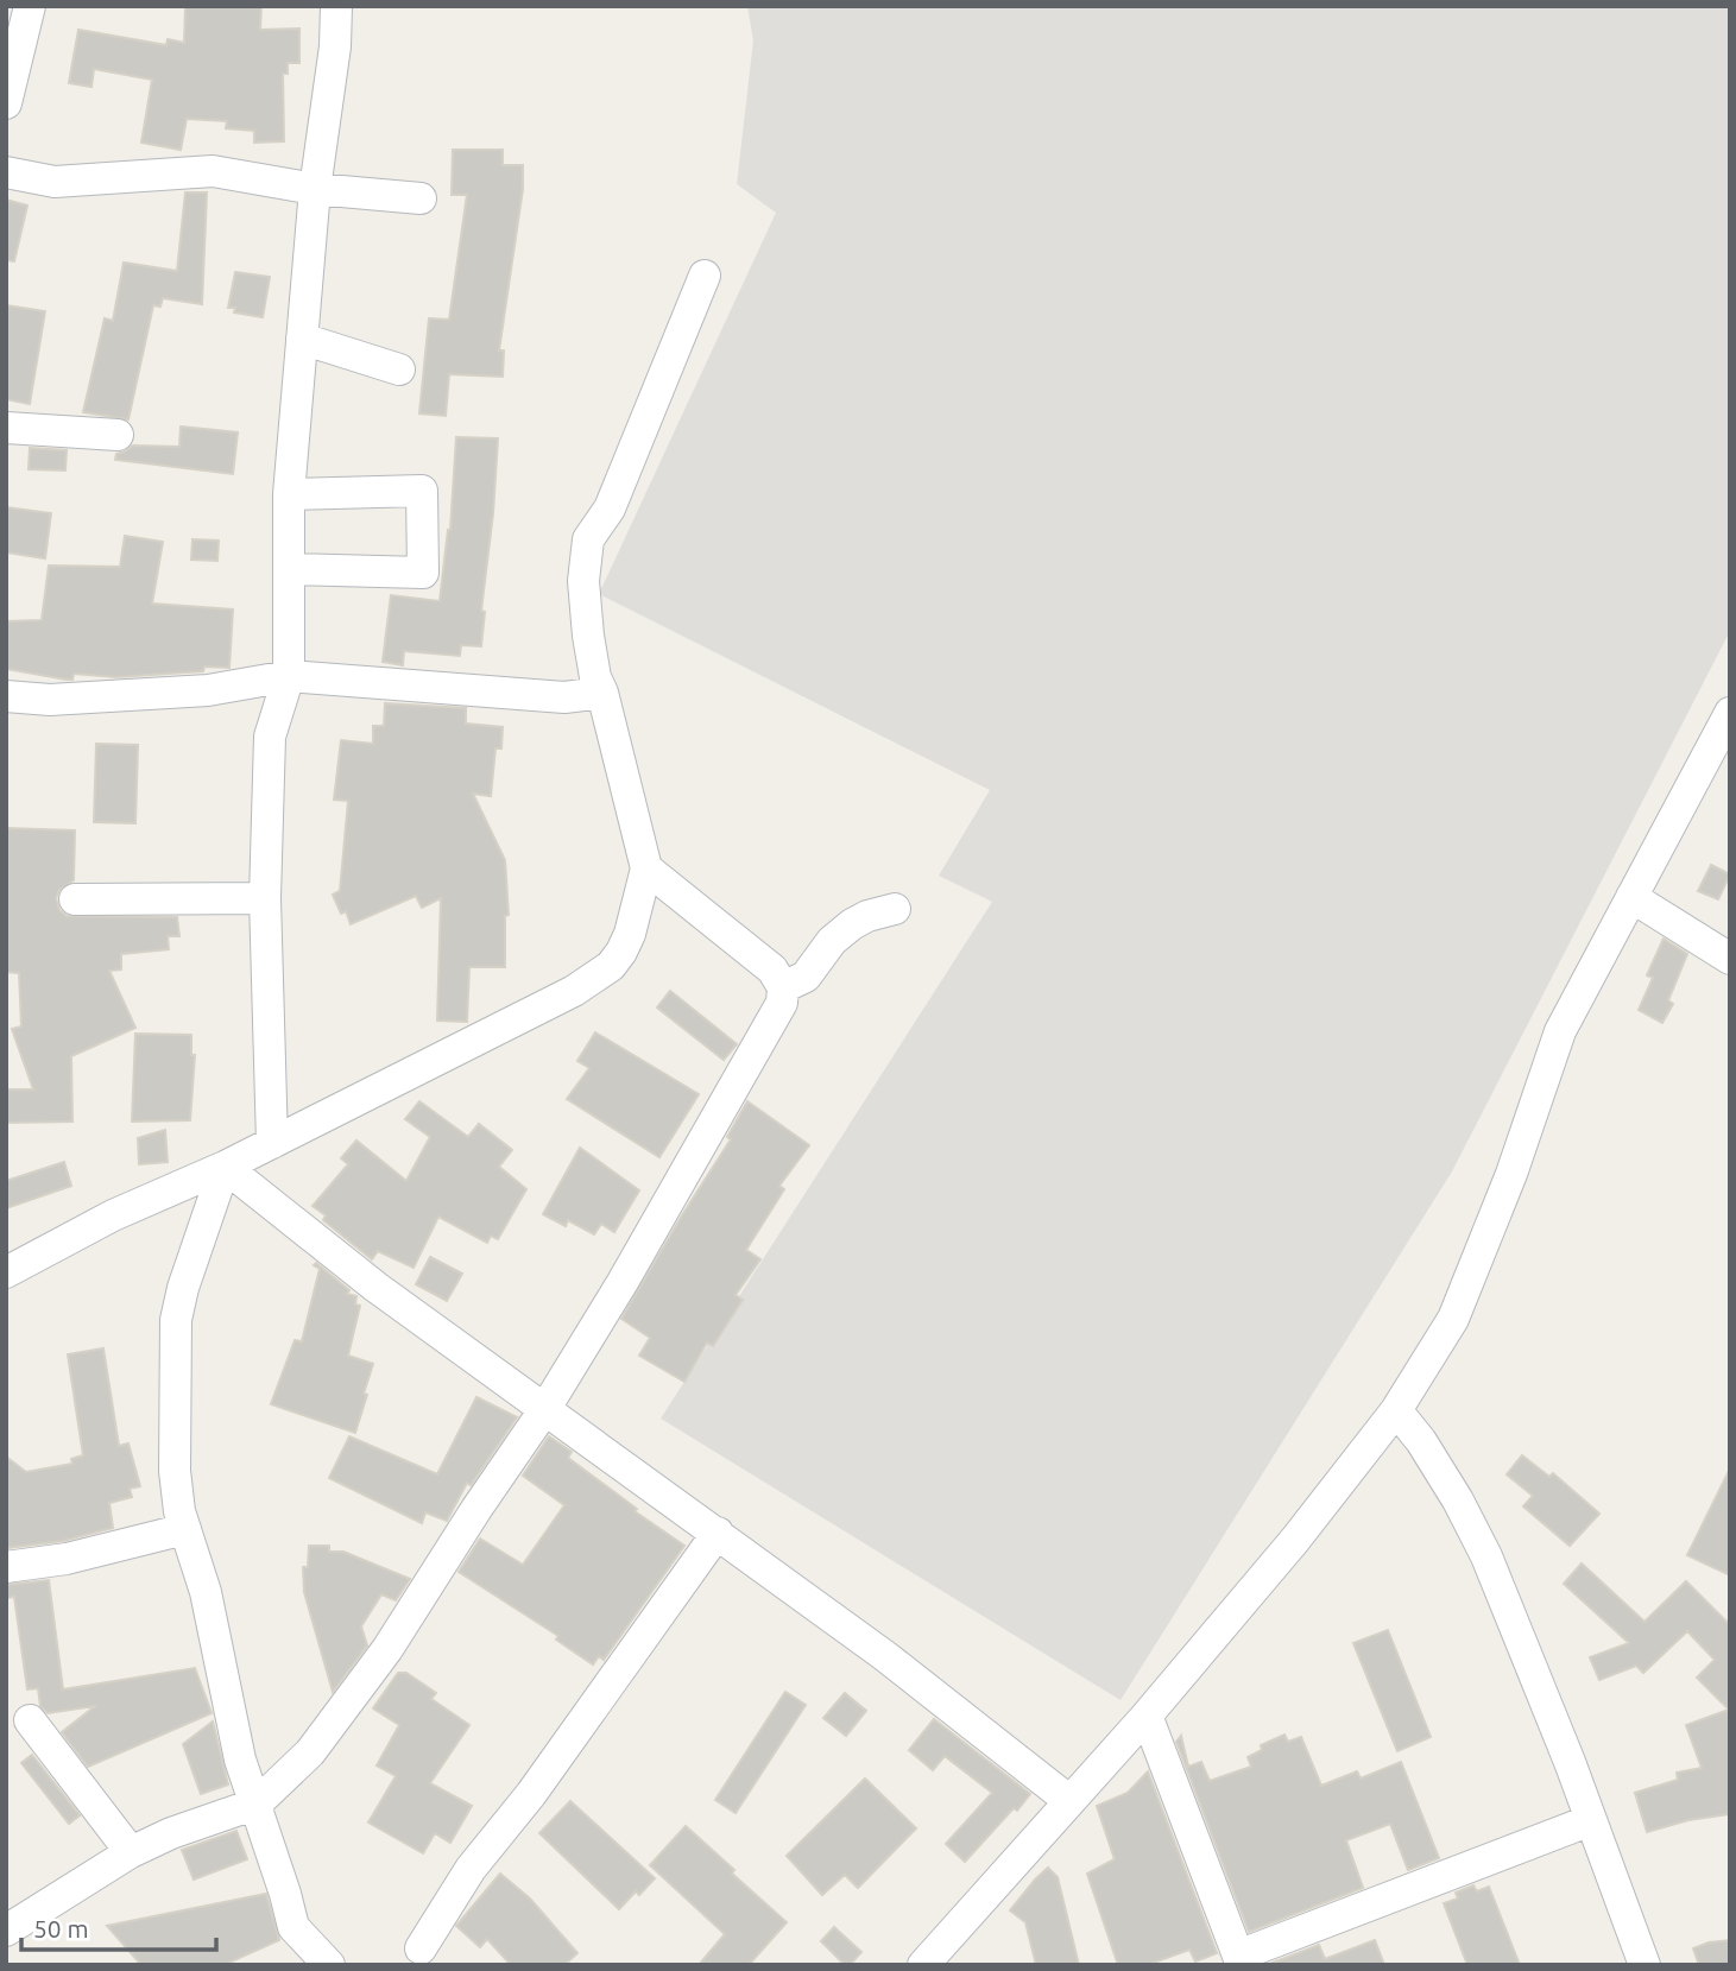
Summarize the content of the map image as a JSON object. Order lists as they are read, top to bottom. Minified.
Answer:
{"scale_bar":"50 m"}
